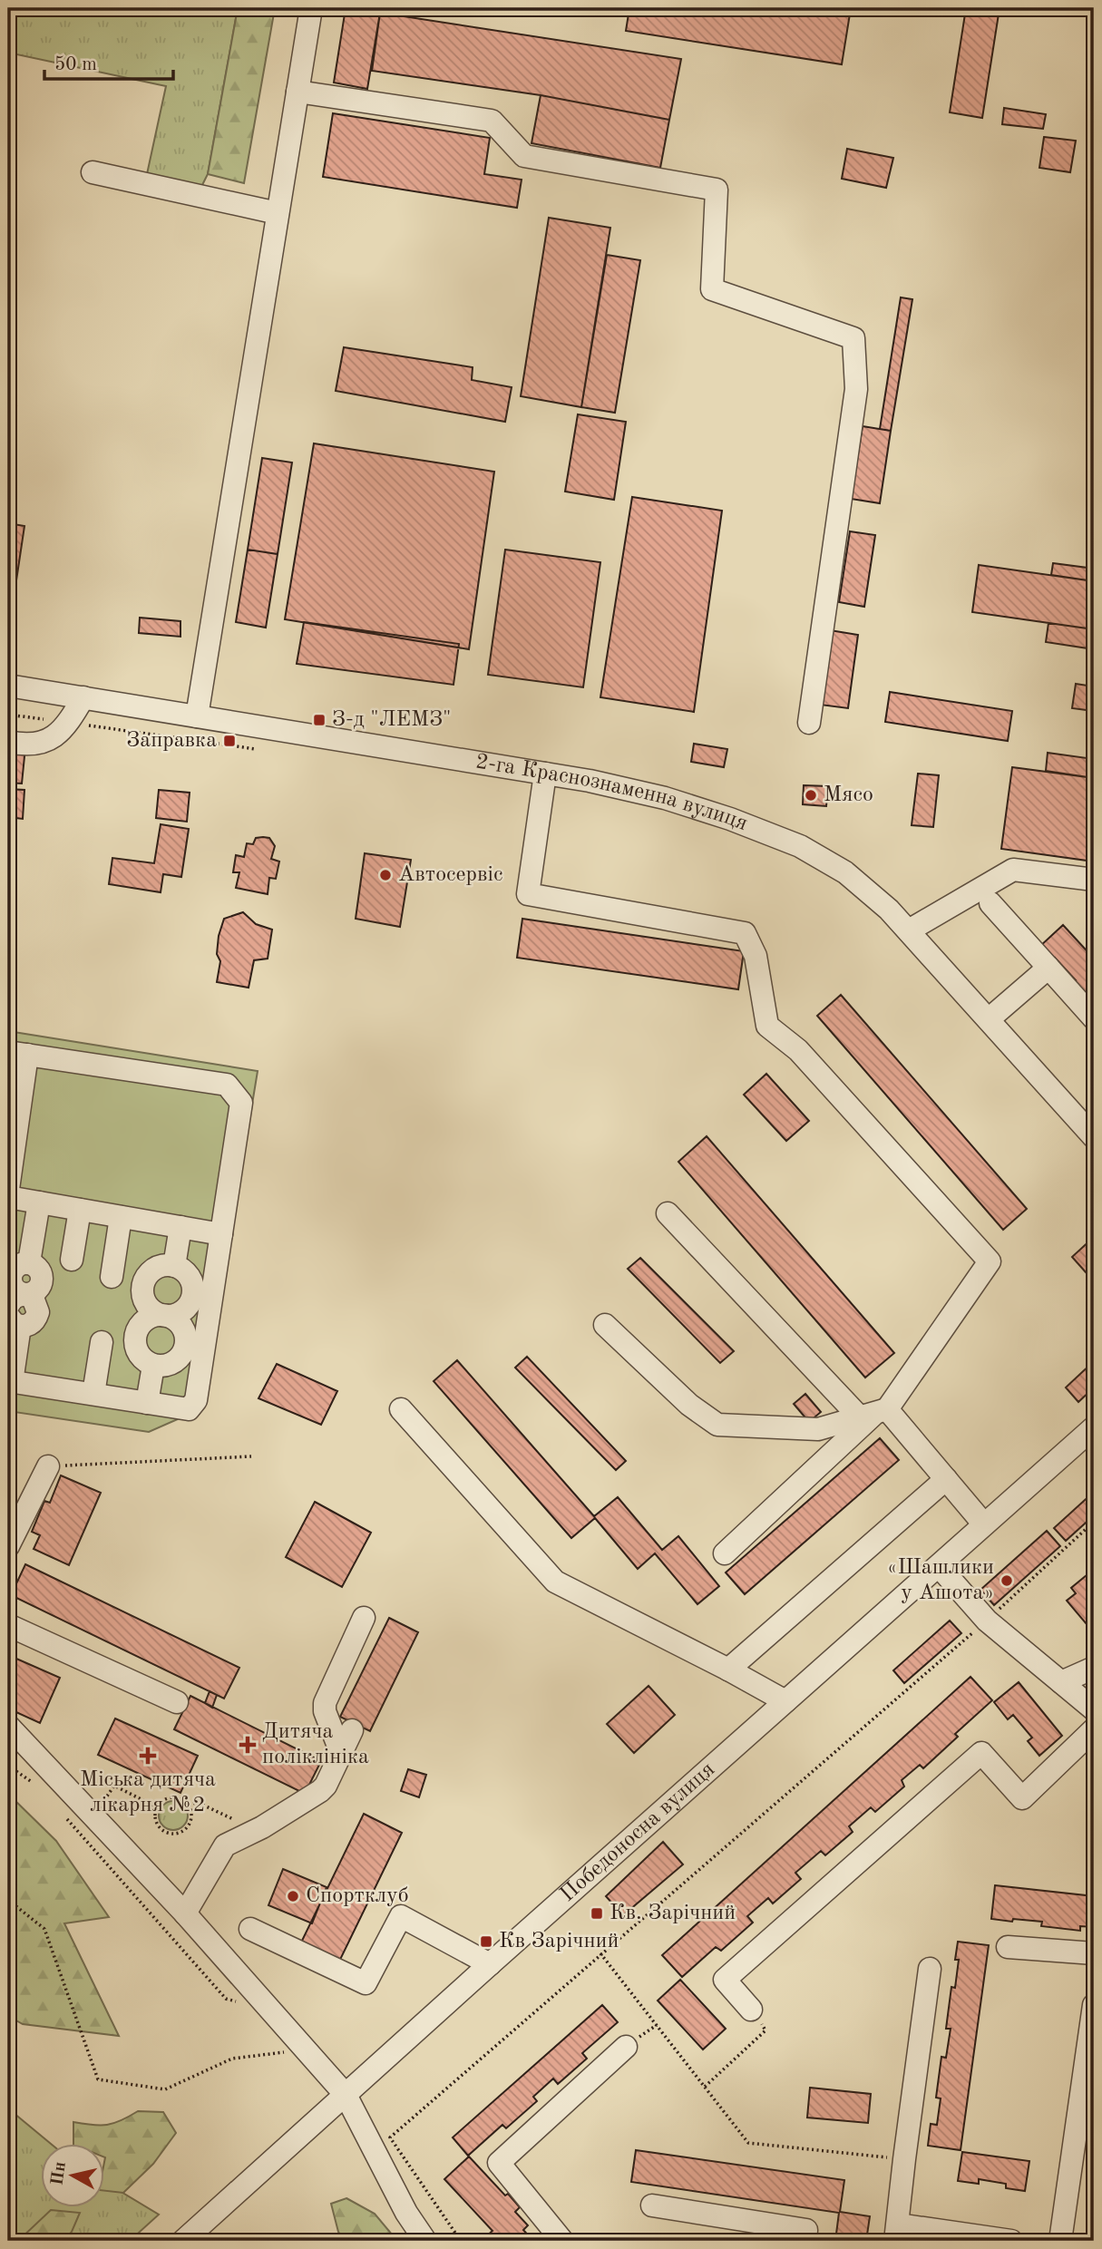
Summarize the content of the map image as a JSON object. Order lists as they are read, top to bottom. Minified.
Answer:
{"streets":{"street":["2-га Краснознаменна вулиця","Победоносна вулиця"]},"places":{"transit":["З-д \"ЛЕМЗ\"","Заправка","Кв. Зарічний","Кв Зарічний"],"other":["Мясо","Автосервіс","«Шашлики у Ашота»","Спортклуб"],"health":["Дитяча поліклініка","Міська дитяча лікарня №2"]},"scale_bar":"50 m","north":"left"}
